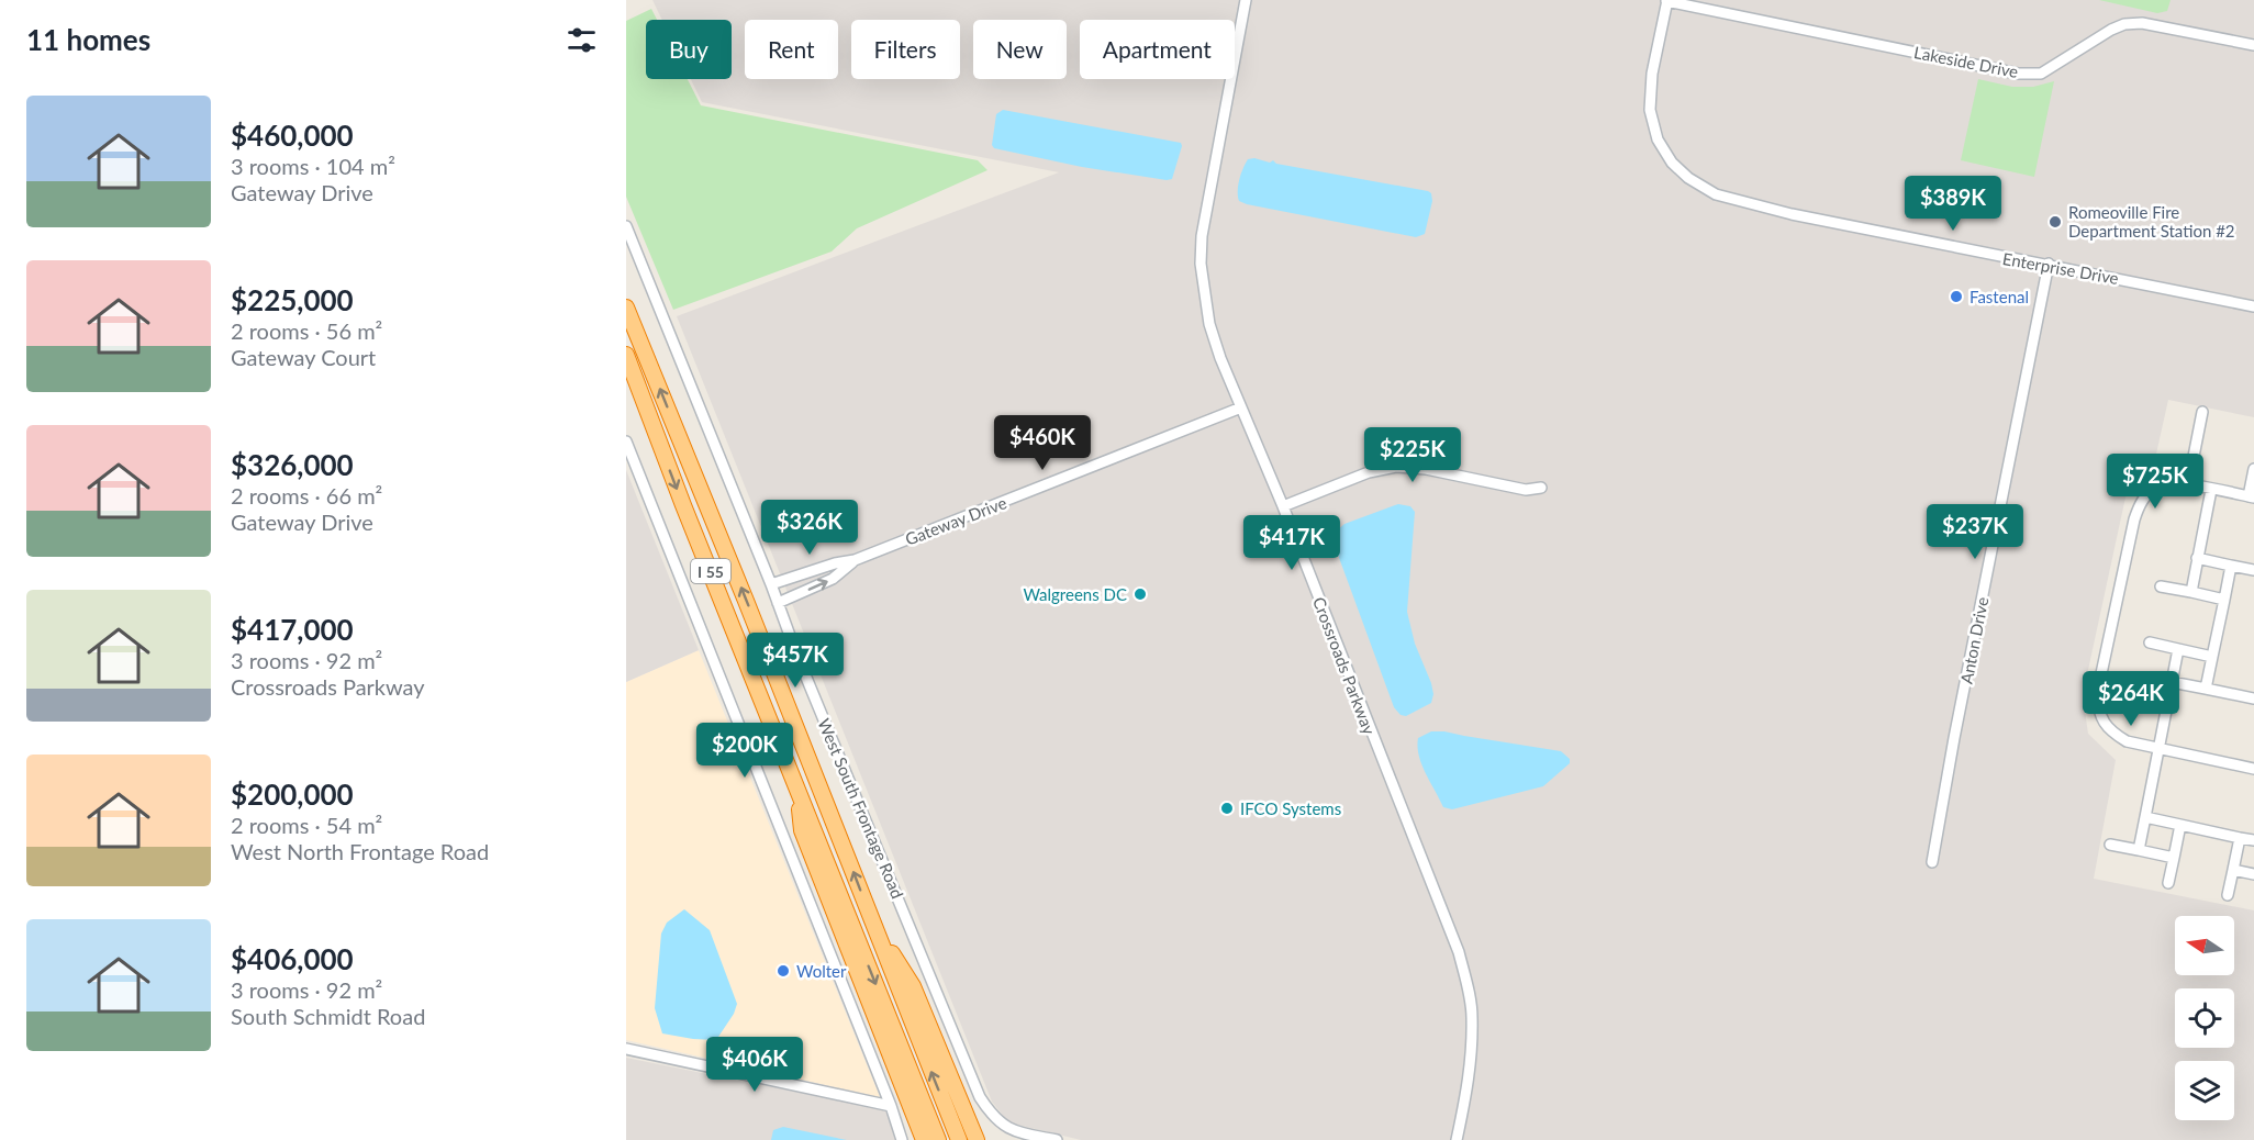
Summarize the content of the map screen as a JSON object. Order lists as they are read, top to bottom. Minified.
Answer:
{"streets":{"highway":["I 55"],"street":["Lakeside Drive","Enterprise Drive","Gateway Drive","Anton Drive","Crossroads Parkway","West South Frontage Road"]},"crossings":[["Lakeside Drive","Enterprise Drive"],["Enterprise Drive","Anton Drive"],["Gateway Drive","Crossroads Parkway"],["Gateway Drive","West South Frontage Road"]],"places":["Romeoville Fire Department Station #2","Fastenal","Walgreens DC","IFCO Systems","Wolter"],"north":"left","page":{"heading":"11 homes","chip":["Buy","Rent","Filters","New","Apartment"],"list":[{"name":"$460,000","note":"3 rooms · 104 m² · Gateway Drive"},{"name":"$225,000","note":"2 rooms · 56 m² · Gateway Court"},{"name":"$326,000","note":"2 rooms · 66 m² · Gateway Drive"},{"name":"$417,000","note":"3 rooms · 92 m² · Crossroads Parkway"},{"name":"$200,000","note":"2 rooms · 54 m² · West North Frontage Road"},{"name":"$406,000","note":"3 rooms · 92 m² · South Schmidt Road"}],"price":["$389K","$460K","$225K","$725K","$326K","$237K","$417K","$457K","$264K","$200K","$406K"]}}
